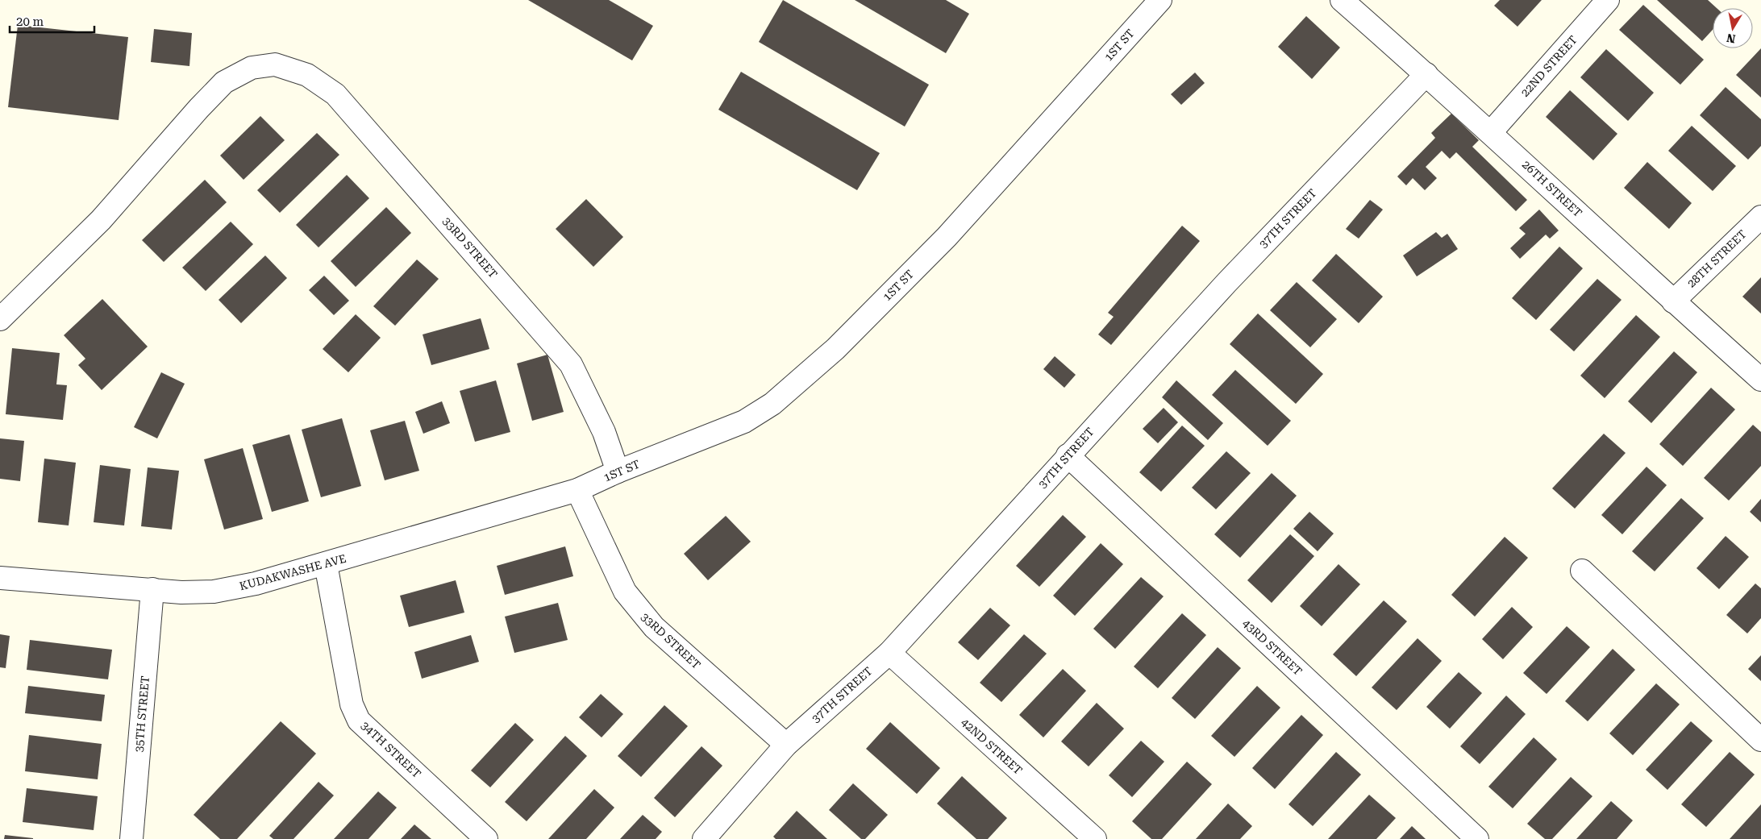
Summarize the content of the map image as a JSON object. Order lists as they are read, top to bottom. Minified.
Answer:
{"streets":{"street":["1ST ST","22ND STREET","26TH STREET","37TH STREET","33RD STREET","28TH STREET","KUDAKWASHE AVE","43RD STREET","35TH STREET","42ND STREET","34TH STREET"]},"crossings":[["1ST ST","33RD STREET"],["1ST ST","KUDAKWASHE AVE"],["22ND STREET","26TH STREET"],["26TH STREET","37TH STREET"],["26TH STREET","28TH STREET"],["37TH STREET","33RD STREET"],["37TH STREET","43RD STREET"],["37TH STREET","42ND STREET"],["33RD STREET","KUDAKWASHE AVE"],["KUDAKWASHE AVE","35TH STREET"],["KUDAKWASHE AVE","34TH STREET"]],"scale_bar":"20 m","north":"bottom"}
